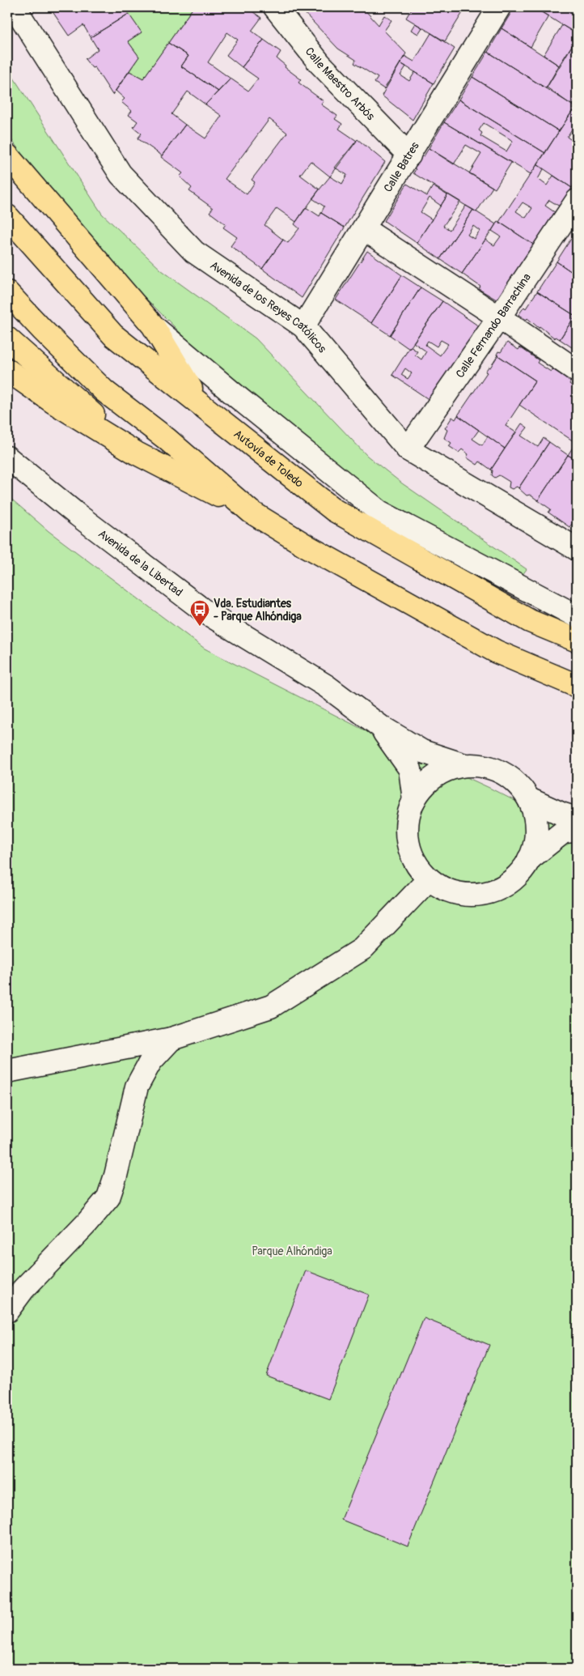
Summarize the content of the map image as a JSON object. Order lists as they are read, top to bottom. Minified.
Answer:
{"streets":{"highway":["Autovía de Toledo"],"street":["Calle Maestro Arbós","Calle Batres","Avenida de los Reyes Católicos","Calle Fernando Barrachina","Avenida de la Libertad"]},"crossings":[["Calle Maestro Arbós","Calle Batres"],["Calle Batres","Avenida de los Reyes Católicos"],["Avenida de los Reyes Católicos","Calle Fernando Barrachina"]],"parks":["Parque Alhóndiga"],"places":{"bus stop":["Vda. Estudiantes - Parque Alhóndiga"]}}
